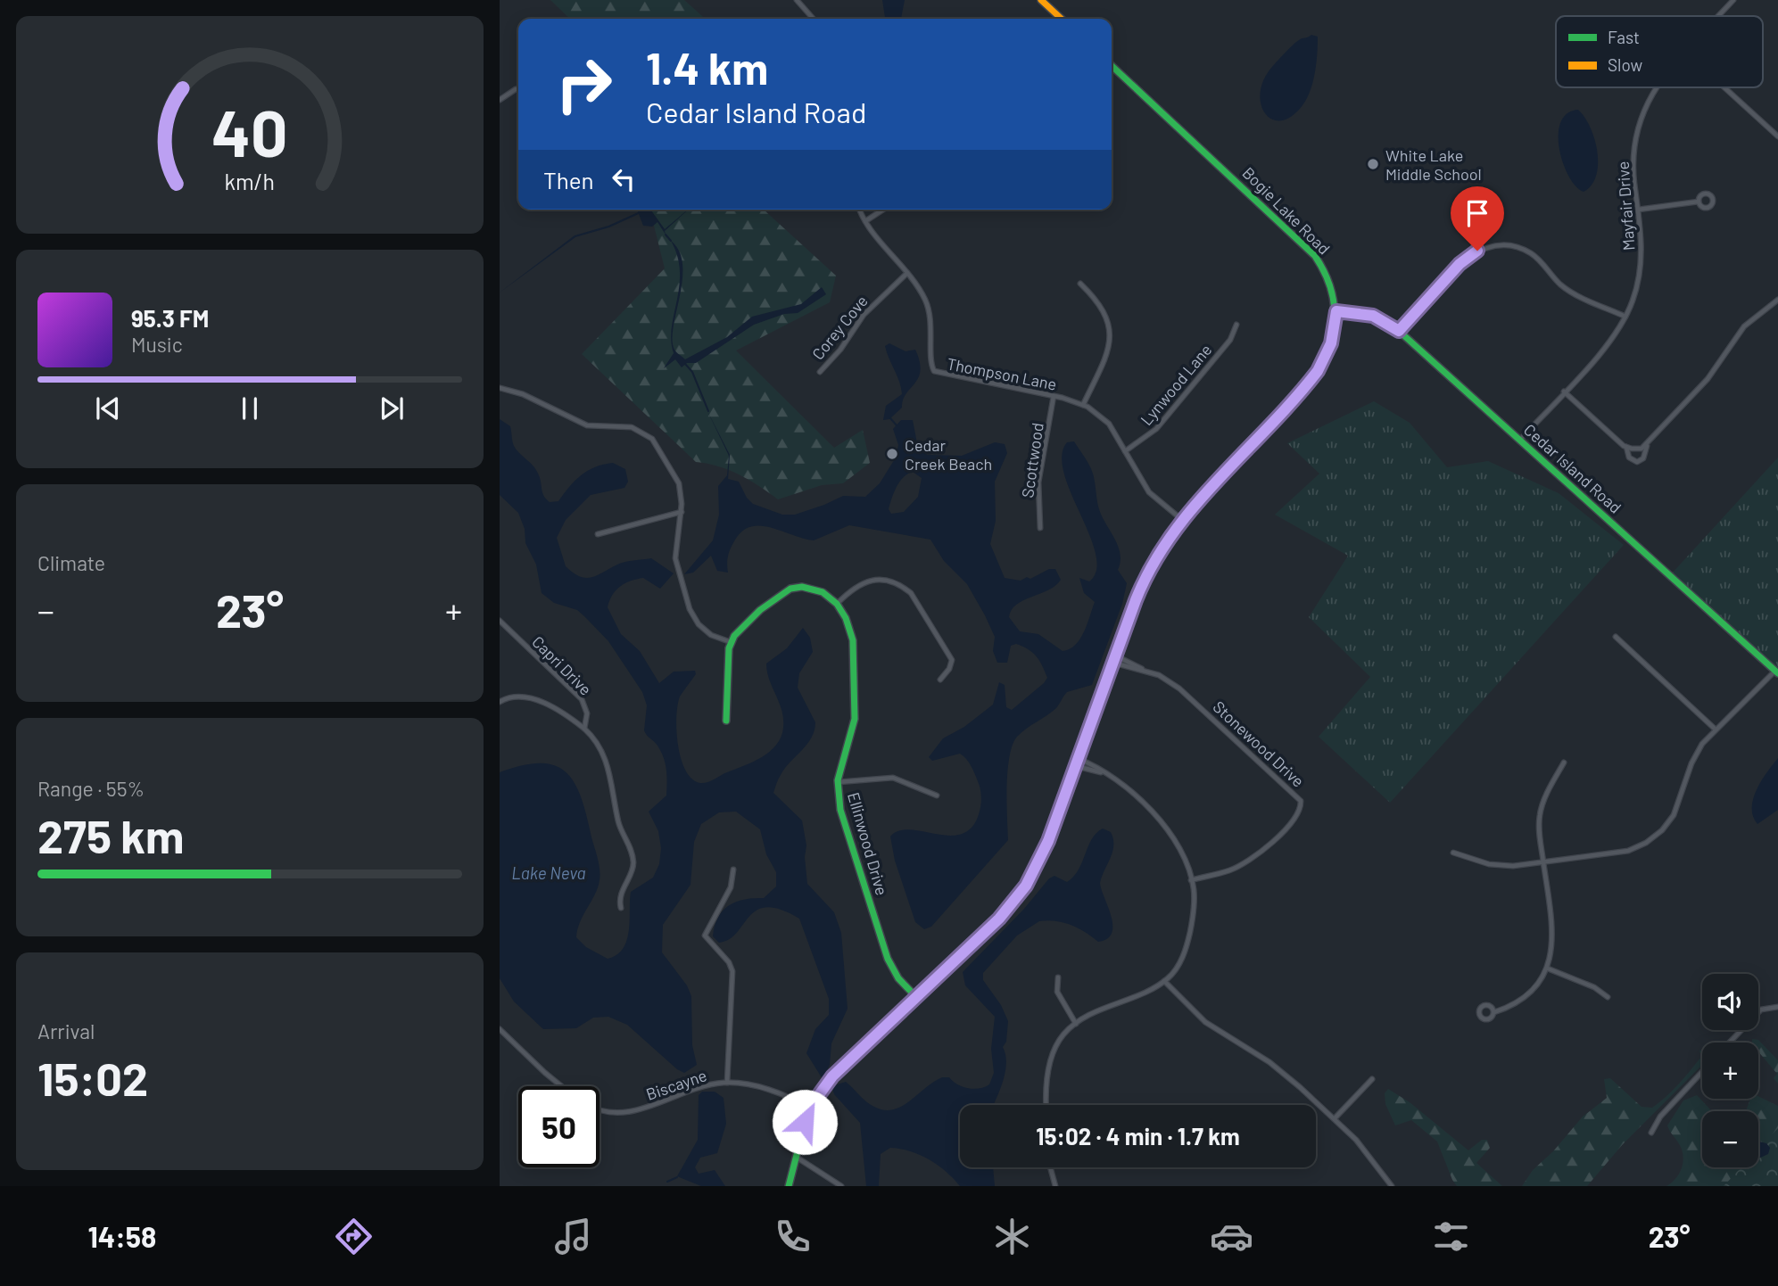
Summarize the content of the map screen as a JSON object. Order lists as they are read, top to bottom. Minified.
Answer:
{"streets":{"main road":["Bogie Lake Road","Cedar Island Road","Ellinwood Drive"],"street":["Mayfair Drive","Corey Cove","Thompson Lane","Lynwood Lane","Scottwood","Capri Drive","Stonewood Drive","Biscayne"]},"crossings":[["Mayfair Drive","Cedar Island Road"],["Bogie Lake Road","Thompson Lane"],["Bogie Lake Road","Cedar Island Road"],["Bogie Lake Road","Stonewood Drive"],["Bogie Lake Road","Ellinwood Drive"],["Bogie Lake Road","Biscayne"],["Corey Cove","Thompson Lane"],["Thompson Lane","Lynwood Lane"],["Thompson Lane","Scottwood"]],"water":["Lake Neva"],"places":["White Lake Middle School","Cedar Creek Beach"],"legend":["Fast","Slow"],"page":{"turn":["1.4 km","Cedar Island Road"],"then":"Then","song":["95.3 FM","Music"],"tile":["Climate",["Range · 55%","275 km"],["Arrival","15:02"]],"heat":["−","23°","+"],"map_buttons":["+","−"],"limit":"50","trip":"15:02 · 4 min · 1.7 km","tabs":["14:58","23°"],"gauge":["40","km/h"]}}
